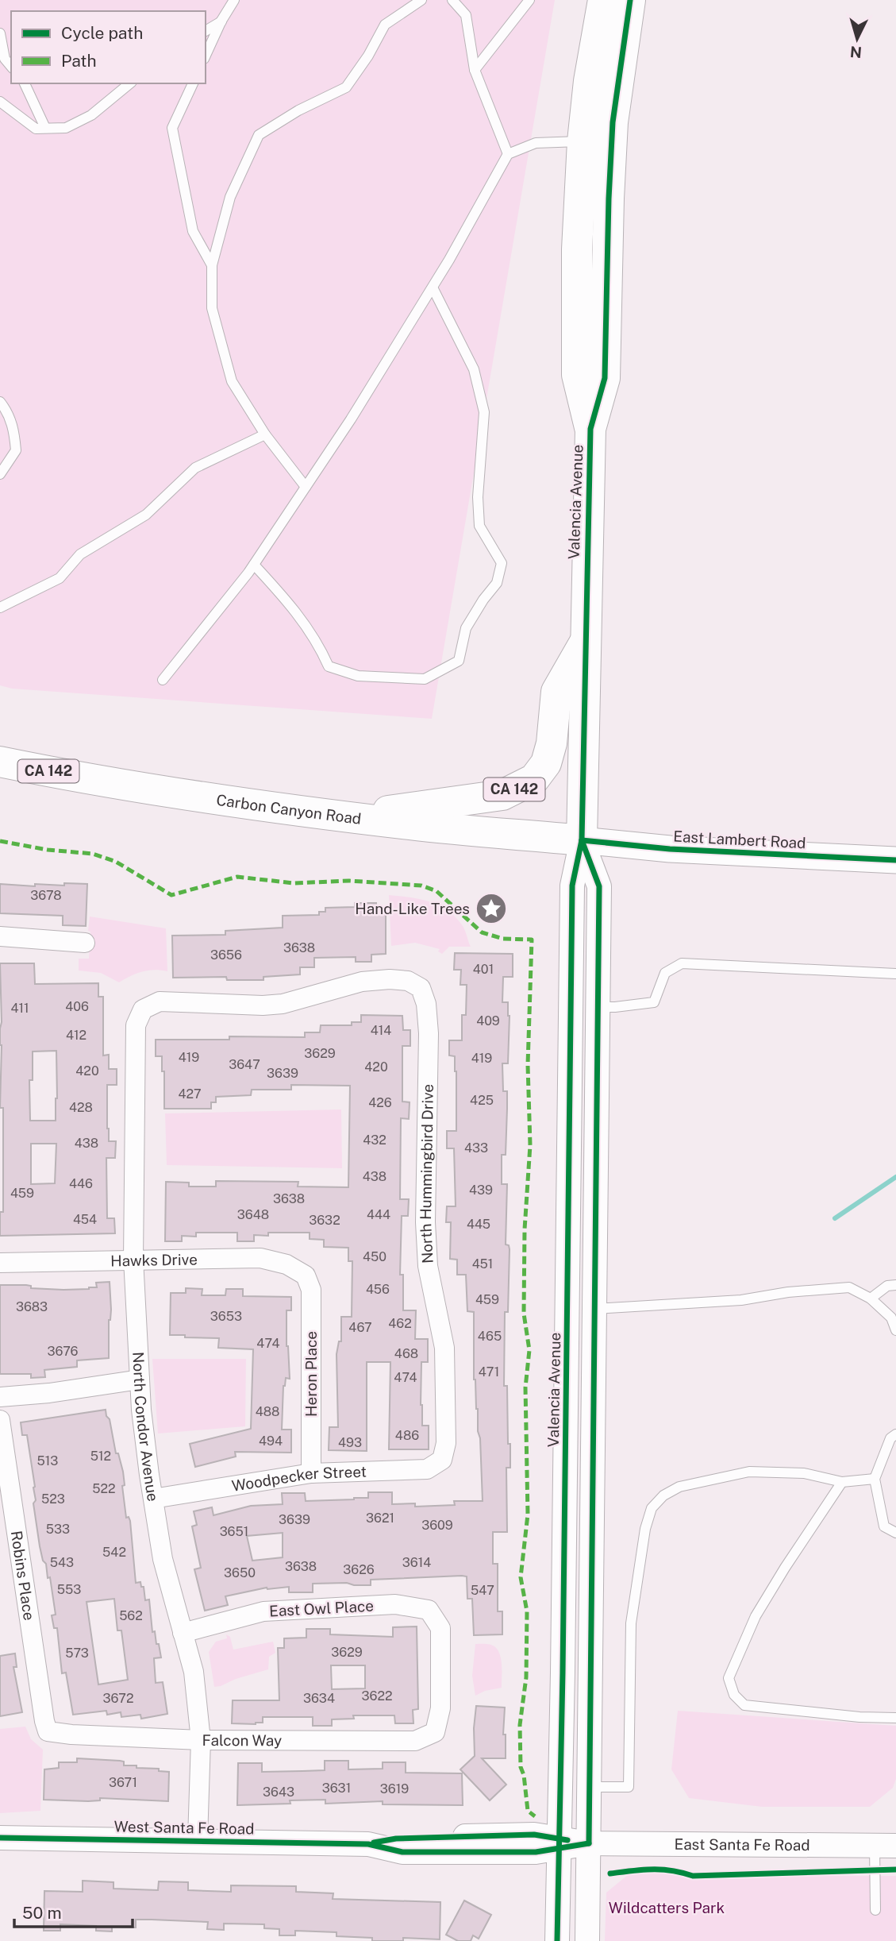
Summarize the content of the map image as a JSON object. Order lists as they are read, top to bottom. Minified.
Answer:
{"streets":{"main road":["Valencia Avenue","CA 142","Carbon Canyon Road","East Lambert Road"],"street":["North Hummingbird Drive","Hawks Drive","Heron Place","North Condor Avenue","Woodpecker Street","Robins Place","East Owl Place","Falcon Way","West Santa Fe Road","East Santa Fe Road"]},"crossings":[["Valencia Avenue","CA 142"],["Valencia Avenue","Carbon Canyon Road"],["Valencia Avenue","East Lambert Road"],["Valencia Avenue","West Santa Fe Road"],["Valencia Avenue","East Santa Fe Road"],["CA 142","Carbon Canyon Road"],["Carbon Canyon Road","East Lambert Road"],["North Hummingbird Drive","North Condor Avenue"],["North Hummingbird Drive","Woodpecker Street"],["Hawks Drive","Heron Place"],["Hawks Drive","North Condor Avenue"],["Heron Place","Woodpecker Street"],["North Condor Avenue","Woodpecker Street"],["North Condor Avenue","East Owl Place"],["North Condor Avenue","Falcon Way"],["North Condor Avenue","West Santa Fe Road"],["Robins Place","Falcon Way"],["East Owl Place","Falcon Way"],["West Santa Fe Road","East Santa Fe Road"]],"parks":["Wildcatters Park"],"places":{"place":["Hand-Like Trees"]},"house_numbers":["3678","3638","3656","401","406","411","409","414","412","3629","419","419","3647","420","420","3639","427","425","426","428","432","438","433","438","446","439","459","3638","3648","444","454","3632","445","450","451","456","459","3683","3653","462","467","465","474","3676","468","471","474","488","486","494","493","512","513","522","523","3621","3639","3609","533","3651","542","543","3614","3638","3626","3650","553","547","562","3629","573","3622","3672","3634","3671","3631","3619","3643"],"legend":["Cycle path","Path"],"scale_bar":"50 m","north":"bottom"}
